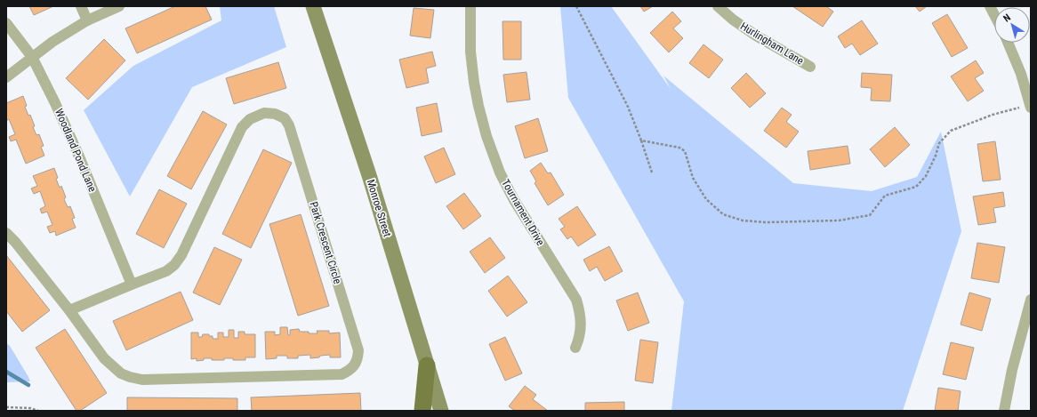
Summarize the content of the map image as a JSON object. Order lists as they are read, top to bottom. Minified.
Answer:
{"streets":{"main road":["Monroe Street"],"street":["Hurlingham Lane","Woodland Pond Lane","Tournament Drive","Park Crescent Circle"]},"crossings":[["Woodland Pond Lane","Park Crescent Circle"]],"north":"top left"}
